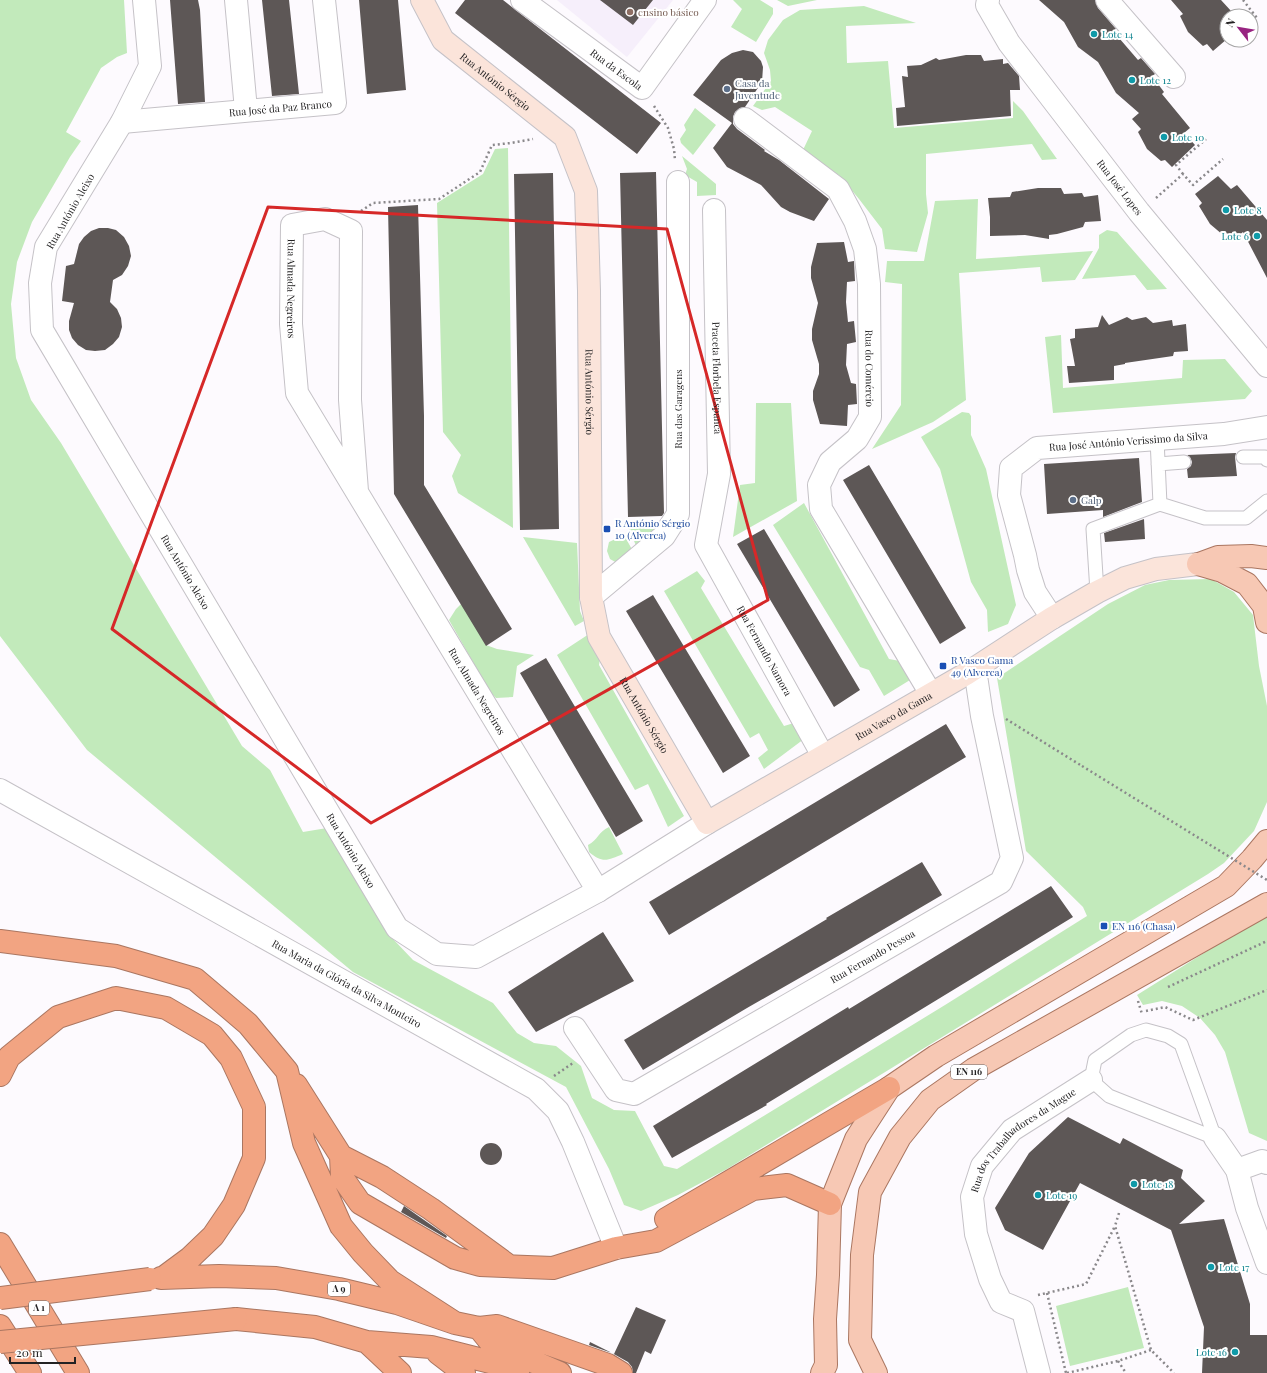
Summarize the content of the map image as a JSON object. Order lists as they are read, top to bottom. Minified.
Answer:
{"streets":{"highway":["A 9","A 1"],"main road":["Rua António Sérgio","Rua Vasco da Gama","EN 116"],"street":["Rua da Escola","Rua José da Paz Branco","Rua José Lopes","Rua António Aleixo","Rua Almada Negreiros","Rua do Comércio","Praceta Florbela Espanca","Rua das Garagens","Rua José António Verissimo da Silva","Rua Fernando Namora","Rua Fernando Pessoa","Rua Maria da Glória da Silva Monteiro","Rua dos Trabalhadores da Mague"]},"crossings":[["Rua António Sérgio","Rua das Garagens"],["Rua António Sérgio","Rua Vasco da Gama"],["Rua José da Paz Branco","Rua António Aleixo"],["Rua António Aleixo","Rua Almada Negreiros"],["Rua António Aleixo","Rua Vasco da Gama"],["Rua Almada Negreiros","Rua Vasco da Gama"],["Rua do Comércio","Rua Vasco da Gama"],["Praceta Florbela Espanca","Rua Fernando Namora"],["Rua José António Verissimo da Silva","Rua Vasco da Gama"],["Rua Fernando Namora","Rua Vasco da Gama"],["Rua Vasco da Gama","Rua Fernando Pessoa"]],"places":{"other":["ensino básico","Lote 14","Lote 12","Casa da Juventude","Lote 10","Lote 8","Lote 6","Galp","Lote 18","Lote 19","Lote 17","Lote 16"],"transit":["R António Sérgio 10 (Alverca)","R Vasco Gama 49 (Alverca)","EN 116 (Chasa)"]},"scale_bar":"20 m","north":"top left"}
